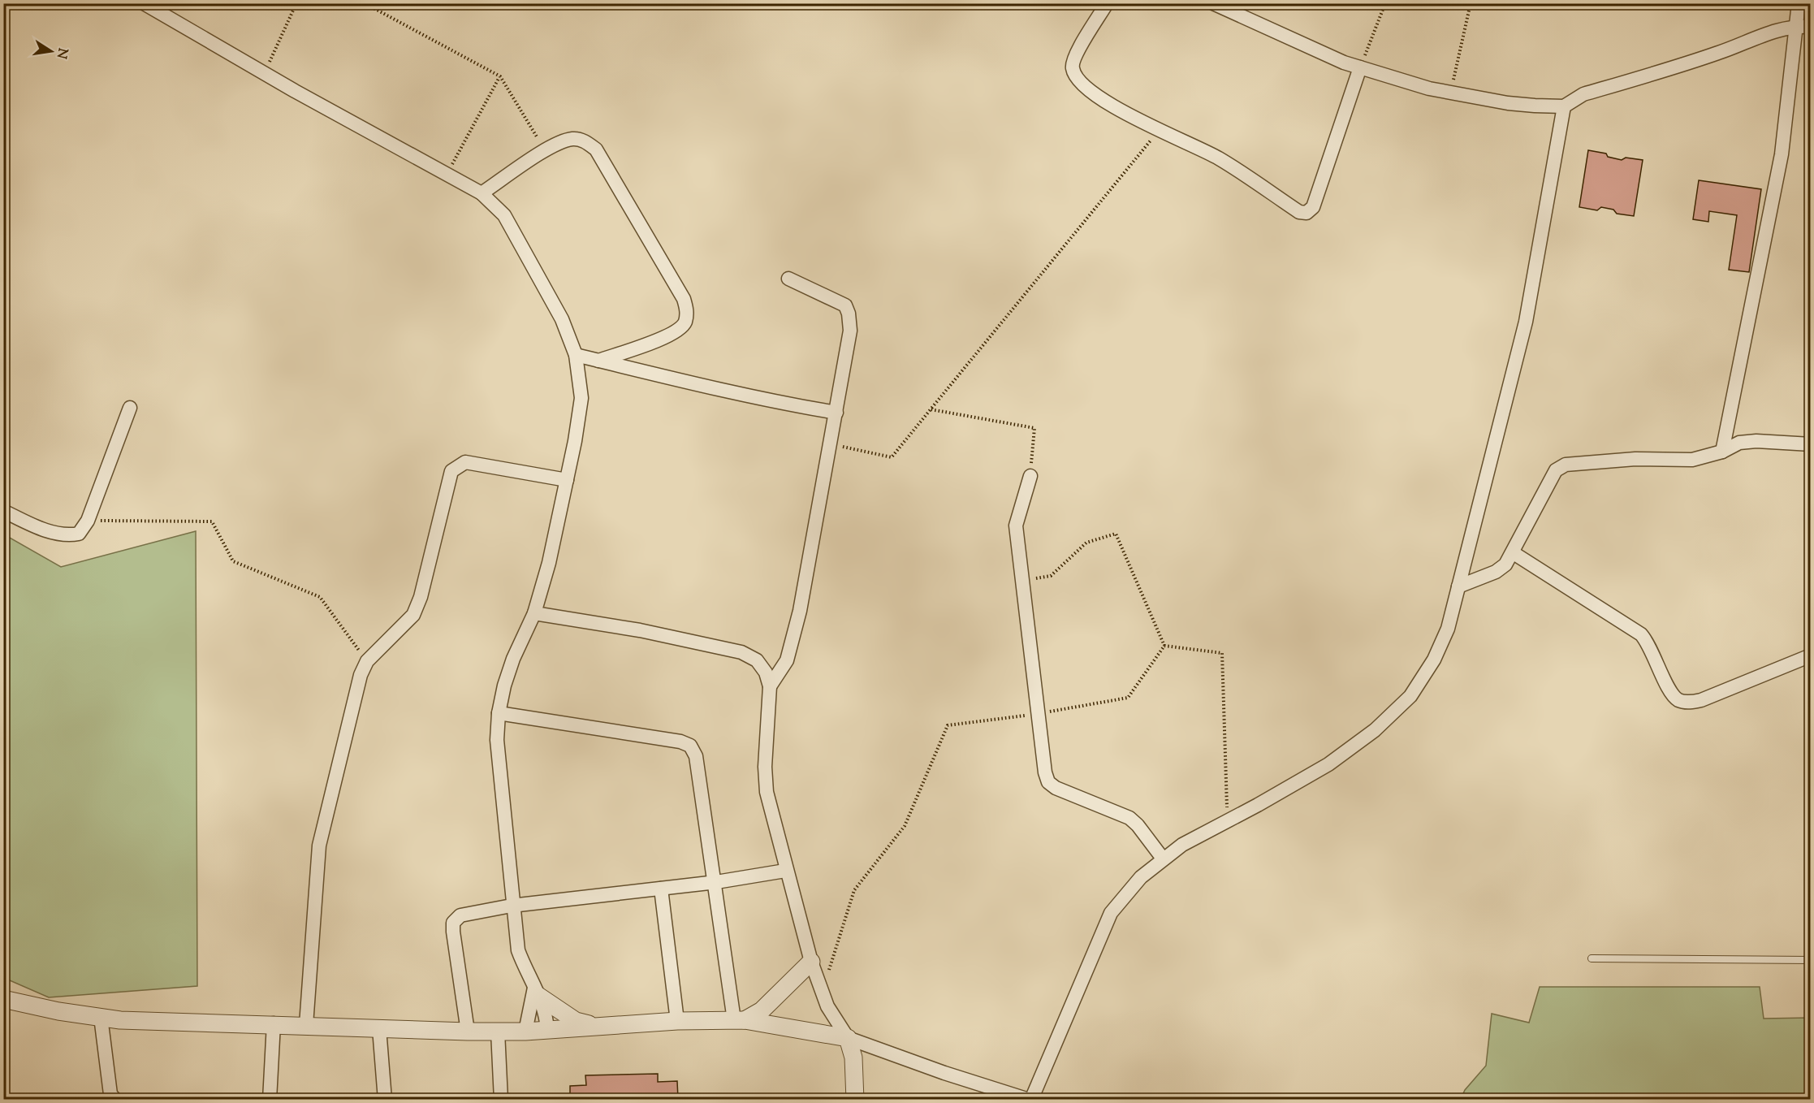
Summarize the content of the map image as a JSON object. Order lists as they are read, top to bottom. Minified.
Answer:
{"north":"right"}
